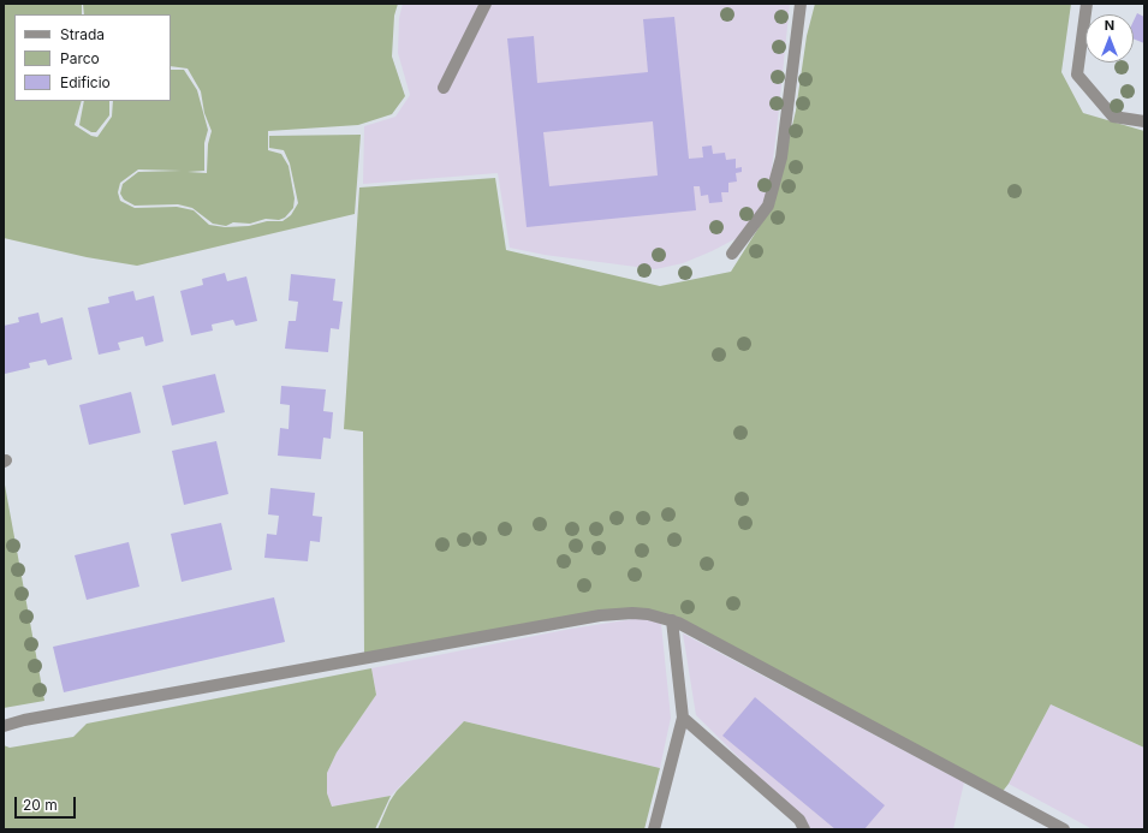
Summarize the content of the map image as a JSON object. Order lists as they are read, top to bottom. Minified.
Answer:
{"legend":["Strada","Parco","Edificio"],"scale_bar":"20 m","north":"top"}
